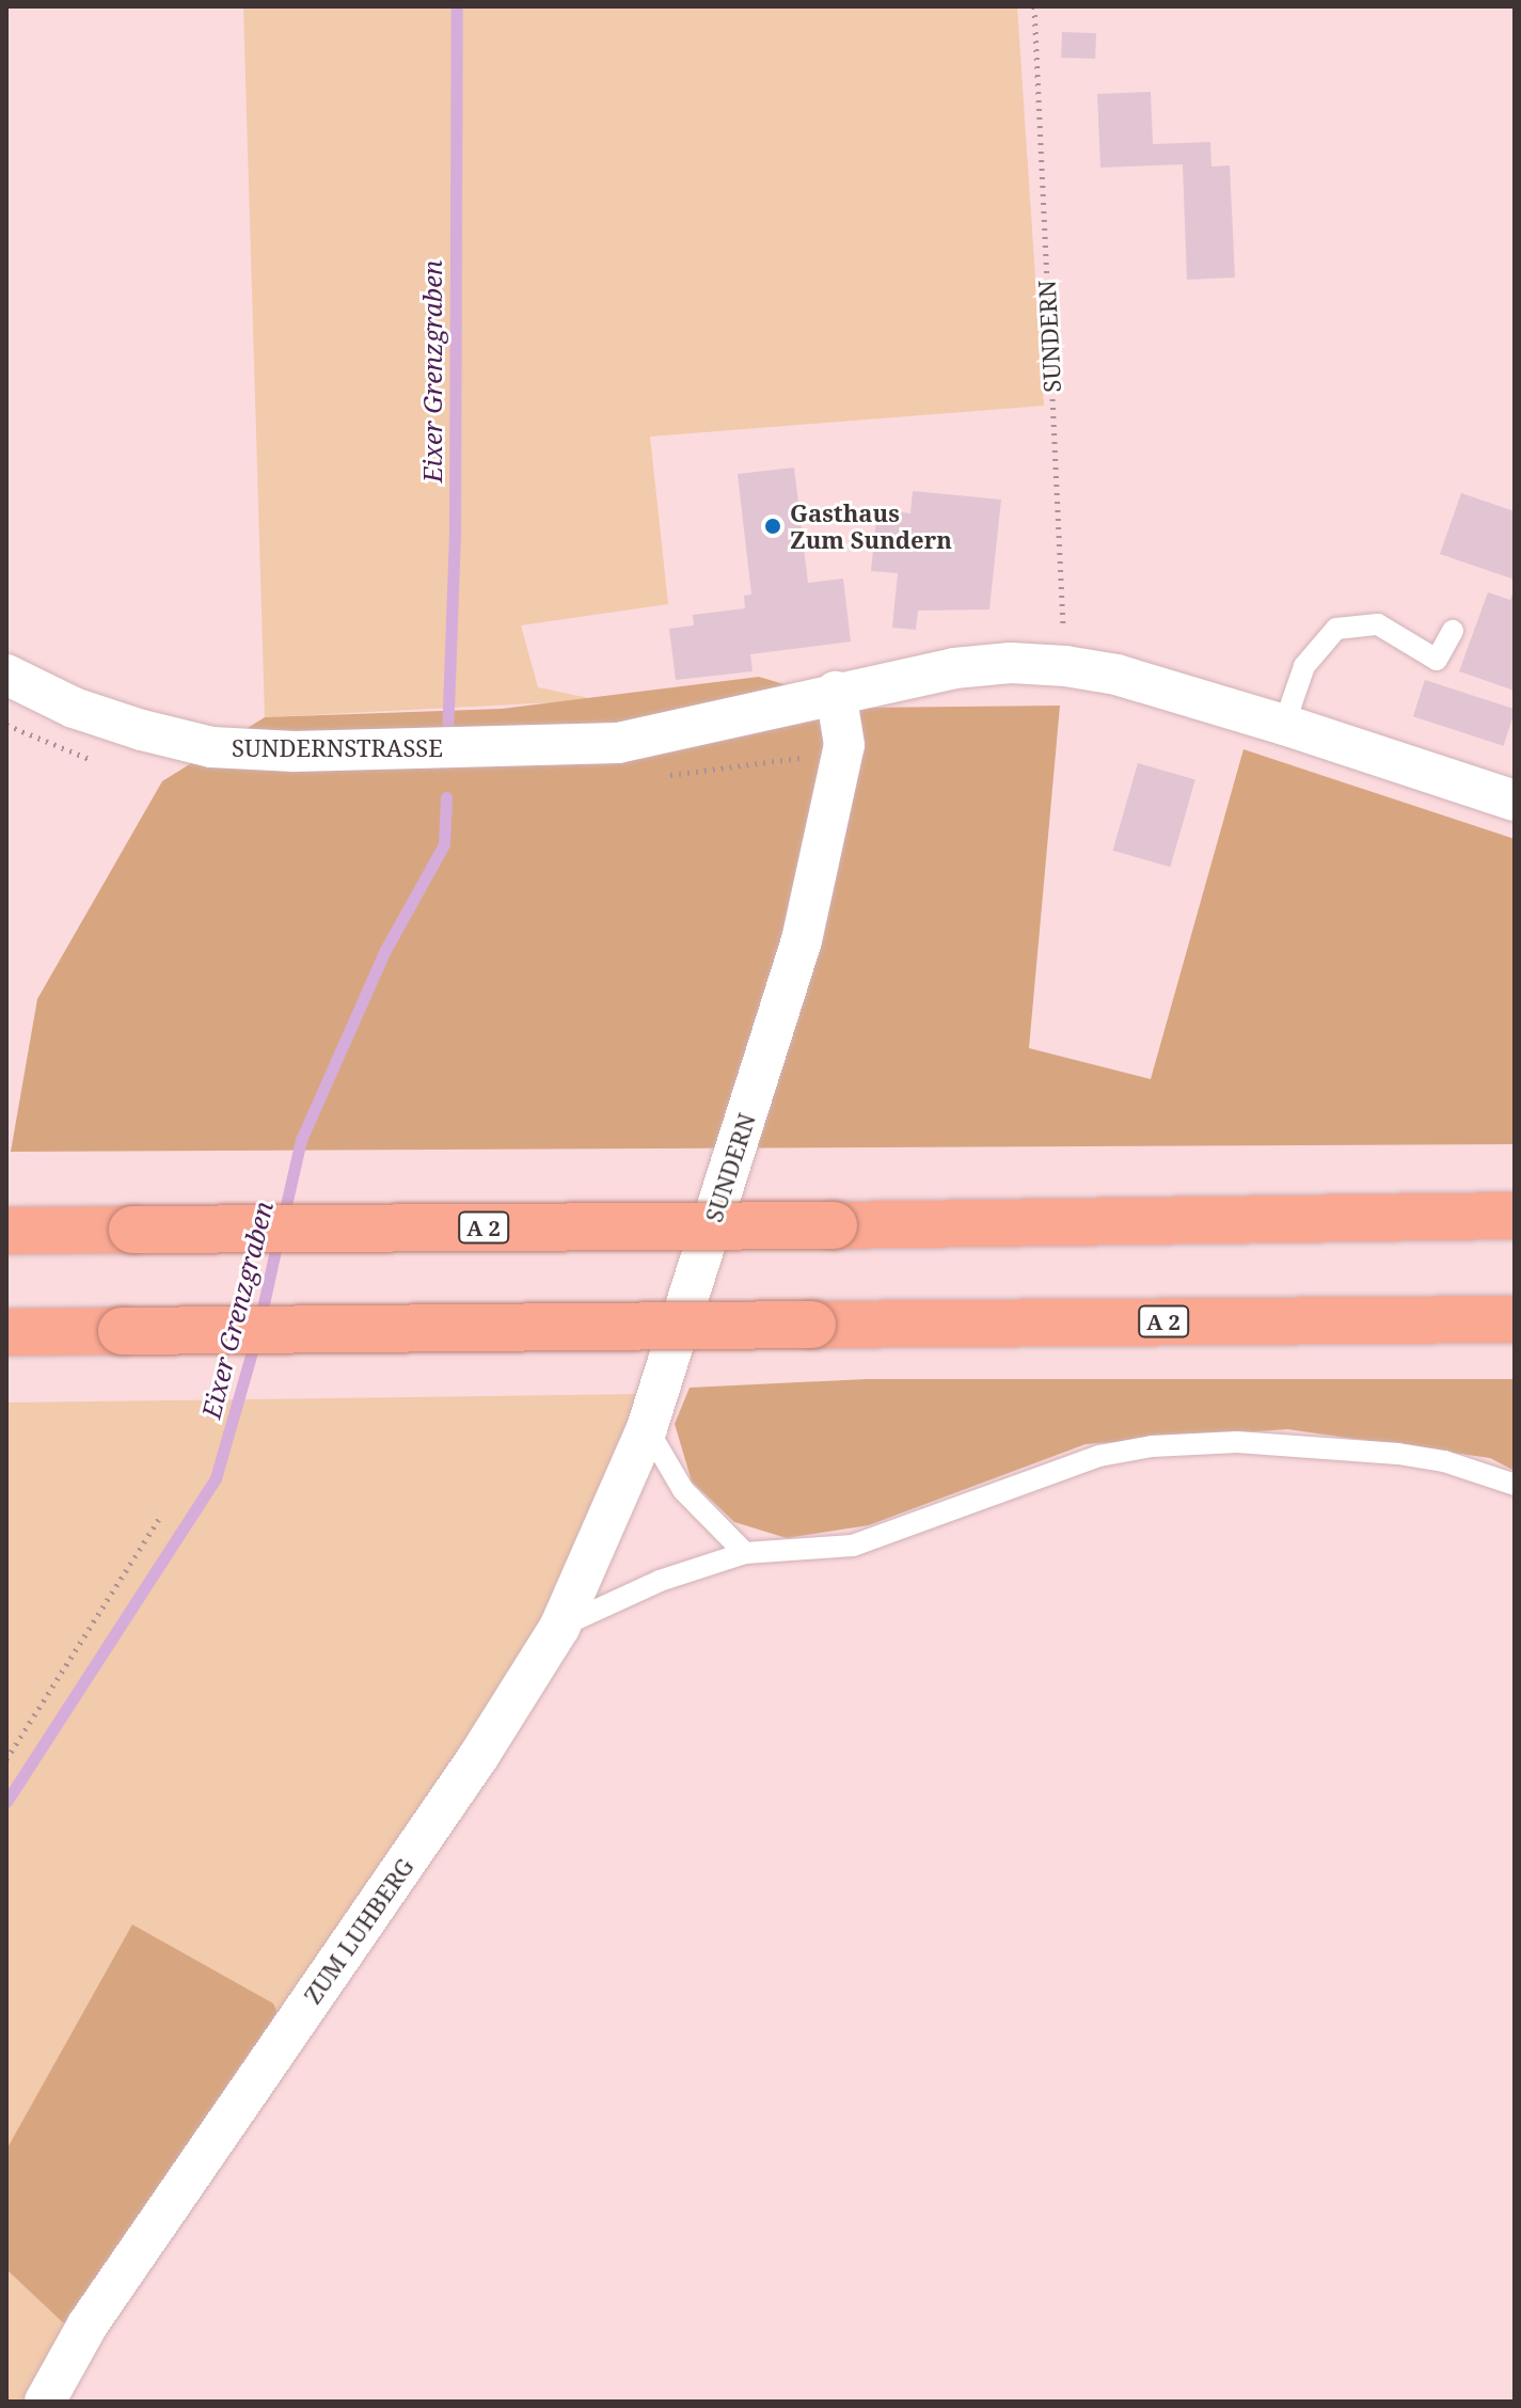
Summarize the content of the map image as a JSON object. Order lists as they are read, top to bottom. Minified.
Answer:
{"streets":{"highway":["A 2"],"street":["SUNDERN","SUNDERNSTRASSE","ZUM LUHBERG"]},"crossings":[["SUNDERN","SUNDERNSTRASSE"],["SUNDERN","ZUM LUHBERG"]],"water":["Eixer Grenzgraben"],"places":["Gasthaus Zum Sundern"]}
